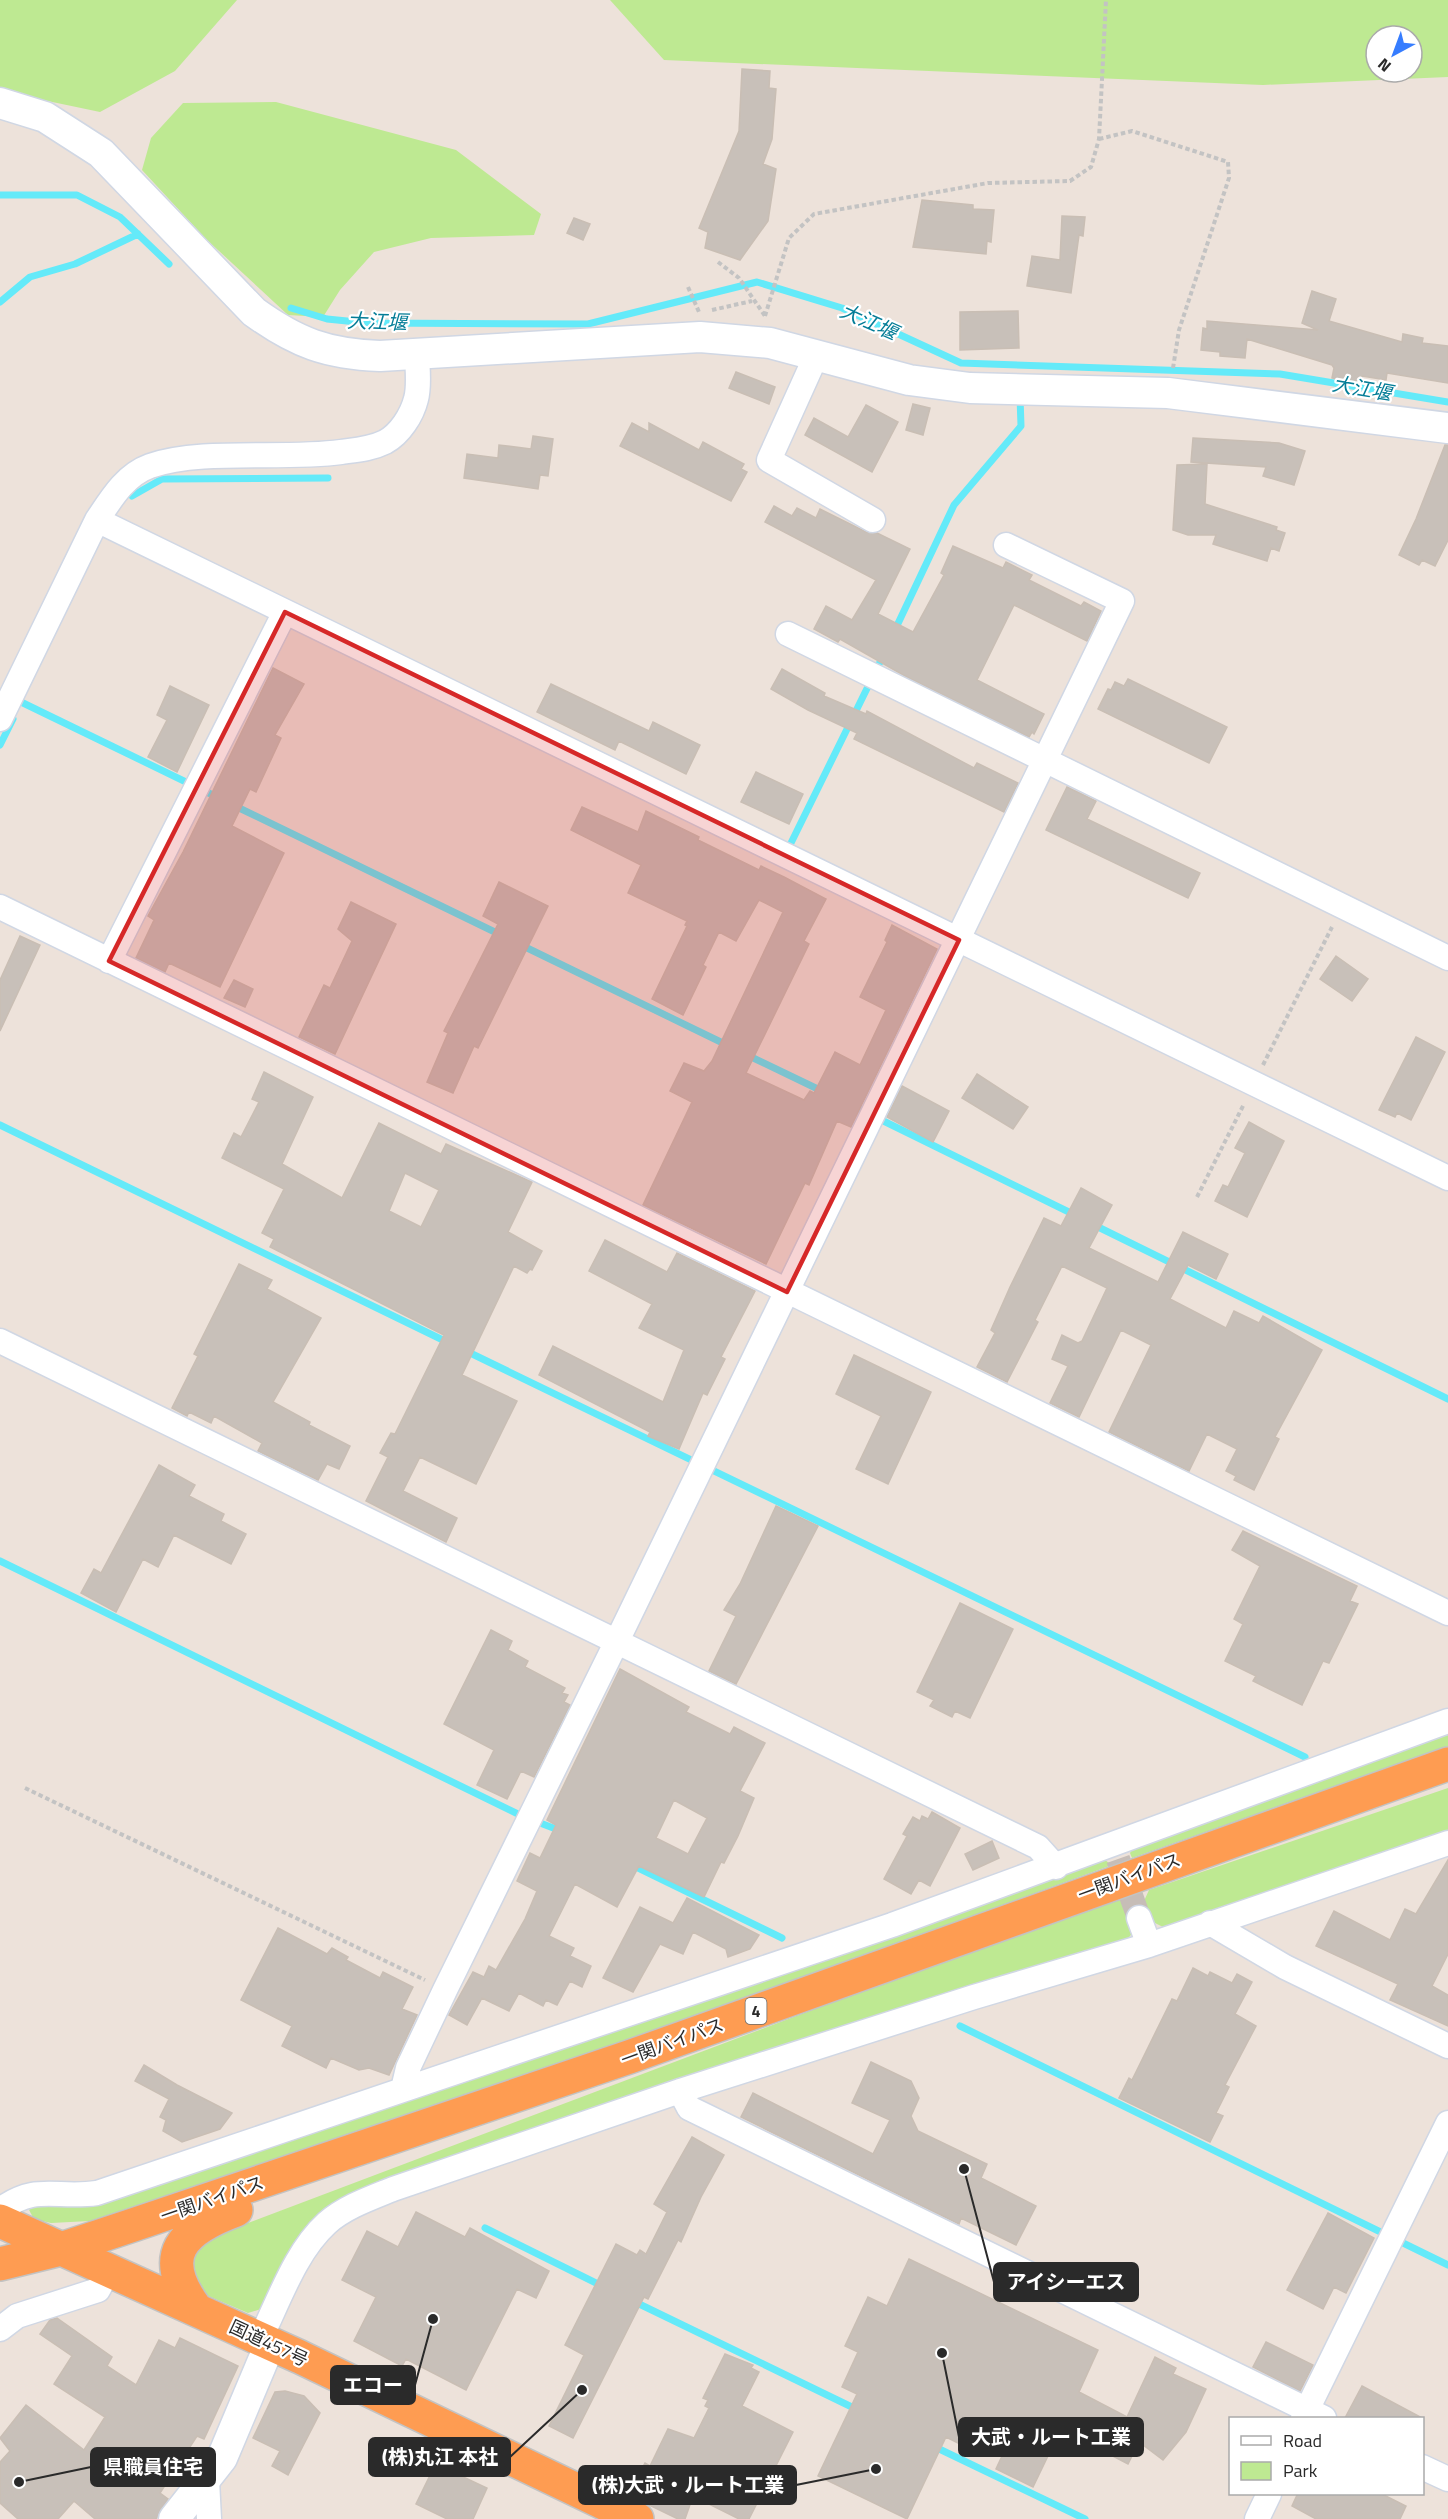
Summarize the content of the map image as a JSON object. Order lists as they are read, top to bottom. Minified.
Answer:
{"streets":{"highway":["一関バイパス","4","国道457号"]},"crossings":[["一関バイパス","国道457号"]],"water":["大江堰"],"places":["アイシーエス","エコー","大武・ルート工業","(株)丸江 本社","(株)大武・ルート工業","県職員住宅"],"legend":["Road","Park"],"north":"bottom left"}
